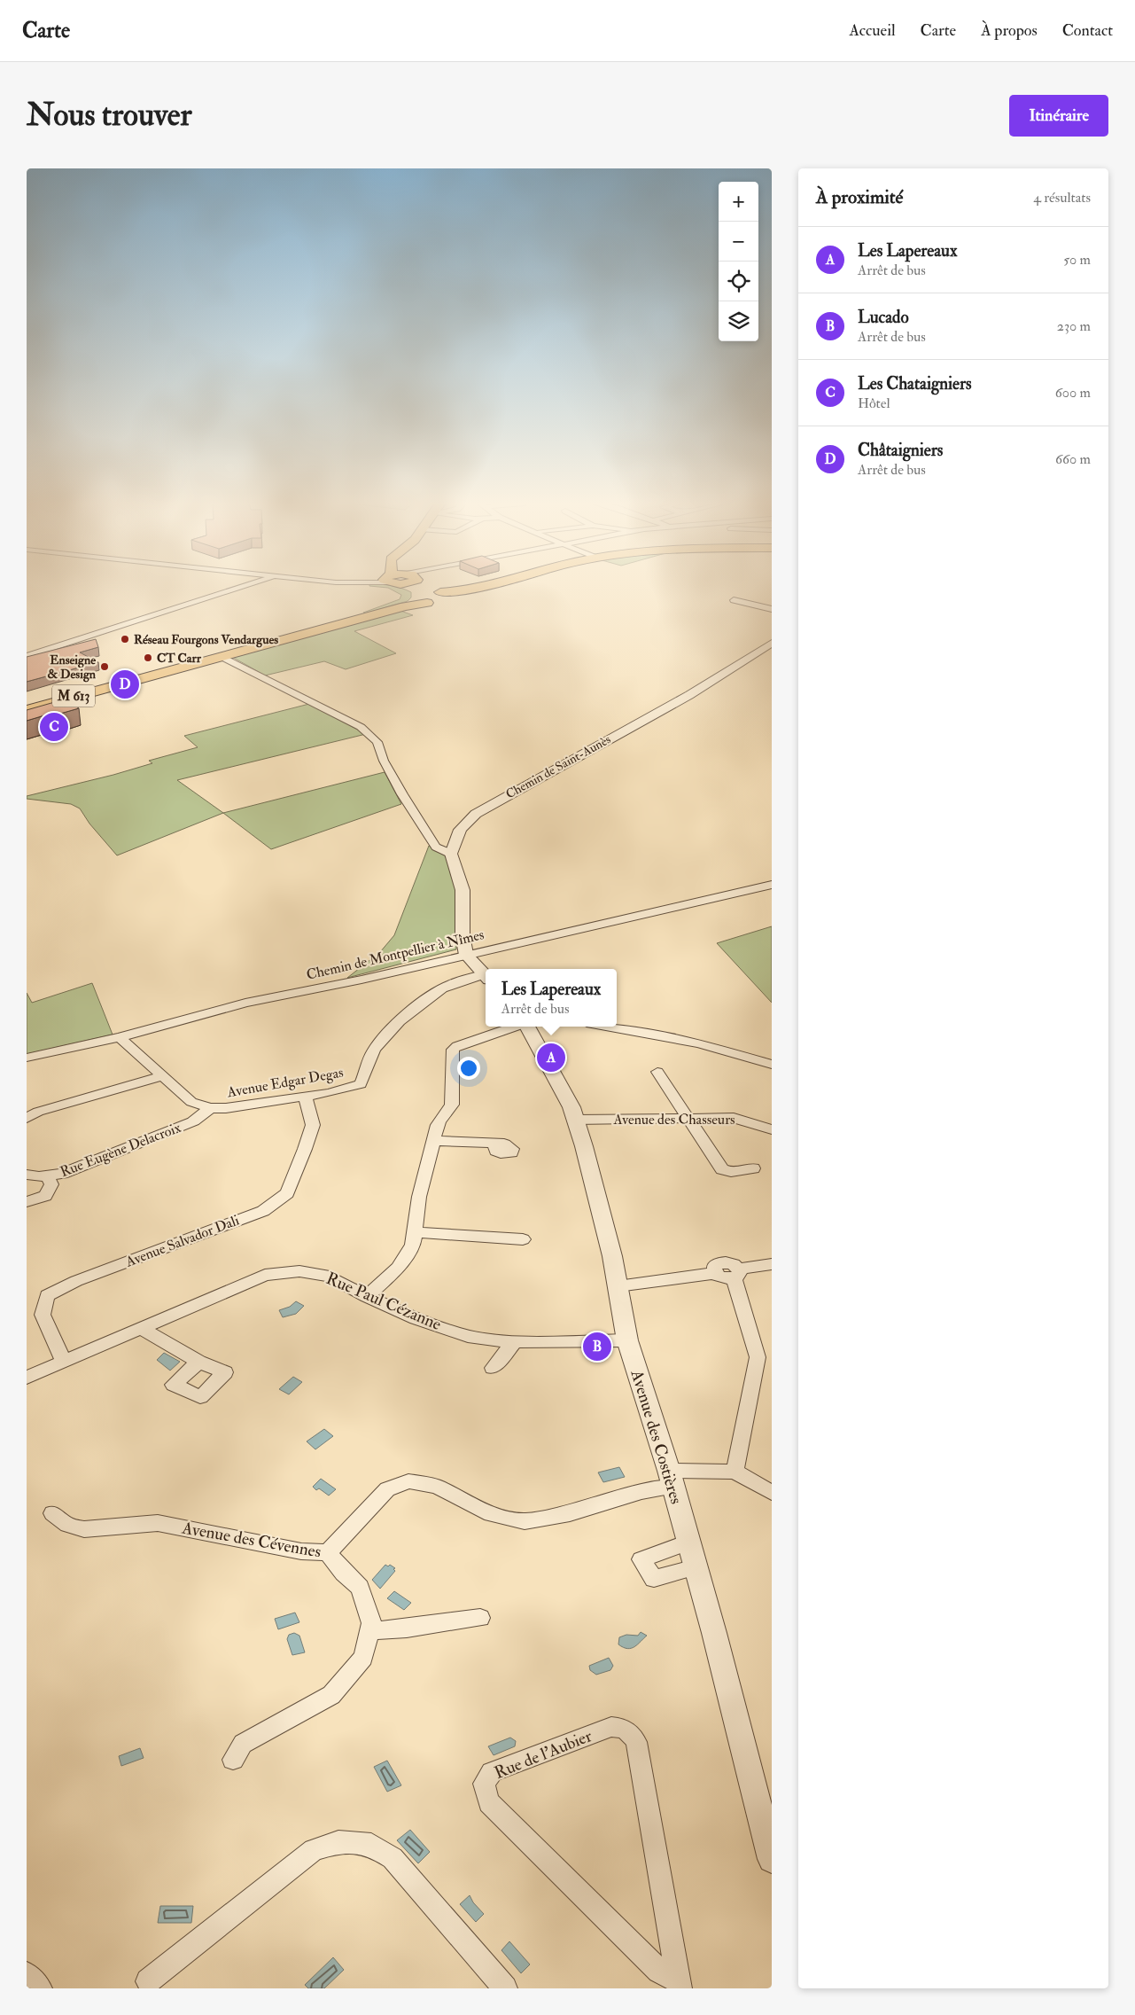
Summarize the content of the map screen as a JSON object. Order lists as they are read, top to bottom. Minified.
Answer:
{"streets":{"main road":["M 613"],"street":["Chemin de Saint-Aunès","Chemin de Montpellier à Nîmes","Avenue Edgar Degas","Avenue des Chasseurs","Rue Eugène Delacroix","Avenue Salvador Dali","Rue Paul Cézanne","Avenue des Costières","Avenue des Cévennes","Rue de l'Aubier"]},"crossings":[["Chemin de Montpellier à Nîmes","Avenue Edgar Degas"],["Avenue Edgar Degas","Rue Eugène Delacroix"],["Avenue Edgar Degas","Avenue Salvador Dali"],["Avenue des Chasseurs","Avenue des Costières"],["Avenue Salvador Dali","Rue Paul Cézanne"],["Rue Paul Cézanne","Avenue des Costières"]],"places":["Réseau Fourgons Vendargues","CT Carr","Enseigne & Design"],"page":{"header":"Carte","nav":["Accueil","Carte","À propos","Contact"],"buttons":"Itinéraire","title":"Nous trouver","heading":["À proximité","4 résultats"],"map_buttons":["+","−"],"list":[{"mark":"A","name":"Les Lapereaux","note":"Arrêt de bus","value":"50 m"},{"mark":"B","name":"Lucado","note":"Arrêt de bus","value":"230 m"},{"mark":"C","name":"Les Chataigniers","note":"Hôtel","value":"600 m"},{"mark":"D","name":"Châtaigniers","note":"Arrêt de bus","value":"660 m"}],"pins":["D","C","A","B"],"popup":["Les Lapereaux","Arrêt de bus"]}}
